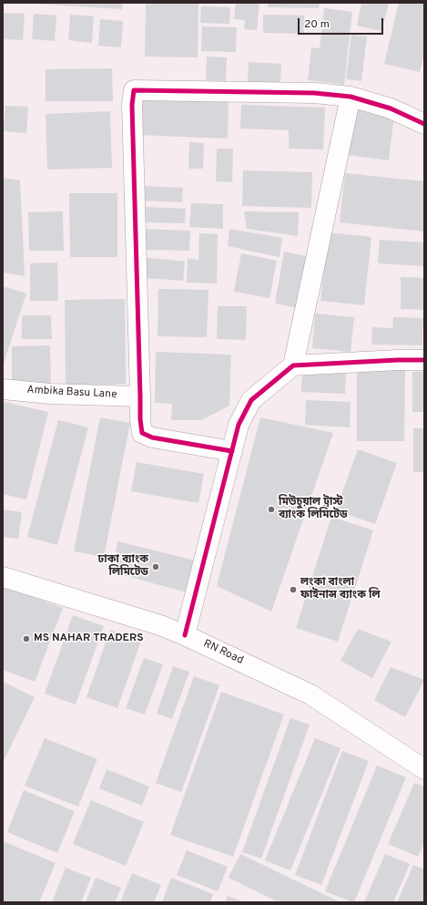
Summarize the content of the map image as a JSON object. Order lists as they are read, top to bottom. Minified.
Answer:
{"streets":{"main road":["Ambika Basu Lane","RN Road"]},"places":["মিউচুয়াল ট্রাস্ট ব্যাংক লিমিটেড","ঢাকা ব্যাংক লিমিটেড","লংকা বাংলা ফাইনান্স ব্যাংক লি","MS NAHAR TRADERS"],"scale_bar":"20 m"}
